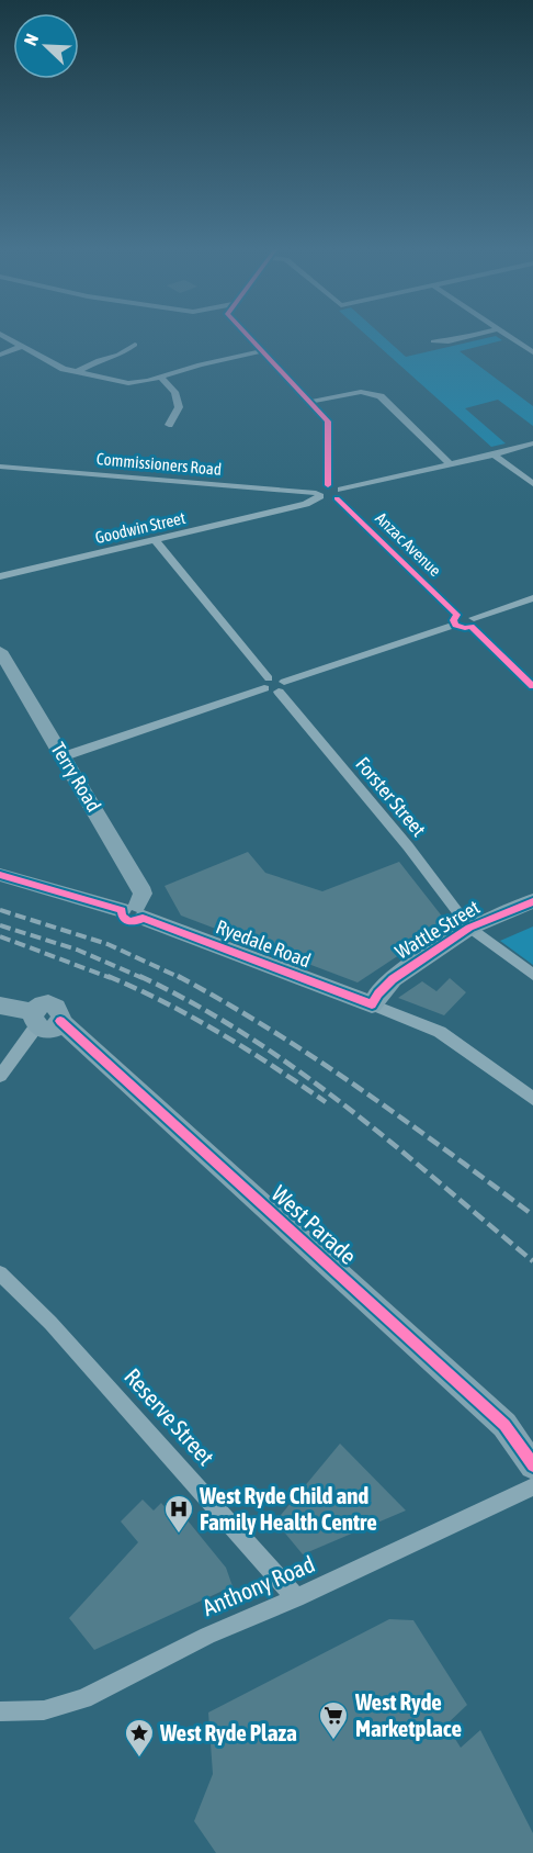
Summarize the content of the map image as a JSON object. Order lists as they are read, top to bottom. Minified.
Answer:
{"streets":{"street":["Commissioners Road","Goodwin Street","Anzac Avenue","Terry Road","Forster Street","Wattle Street","Ryedale Road","West Parade","Reserve Street","Anthony Road"]},"crossings":[["Commissioners Road","Goodwin Street"],["Commissioners Road","Anzac Avenue"],["Terry Road","Ryedale Road"],["Forster Street","Wattle Street"],["Wattle Street","Ryedale Road"],["Reserve Street","Anthony Road"]],"places":{"hospital":["West Ryde Child and Family Health Centre"],"supermarket":["West Ryde Marketplace"],"place":["West Ryde Plaza"]},"north":"top left"}
